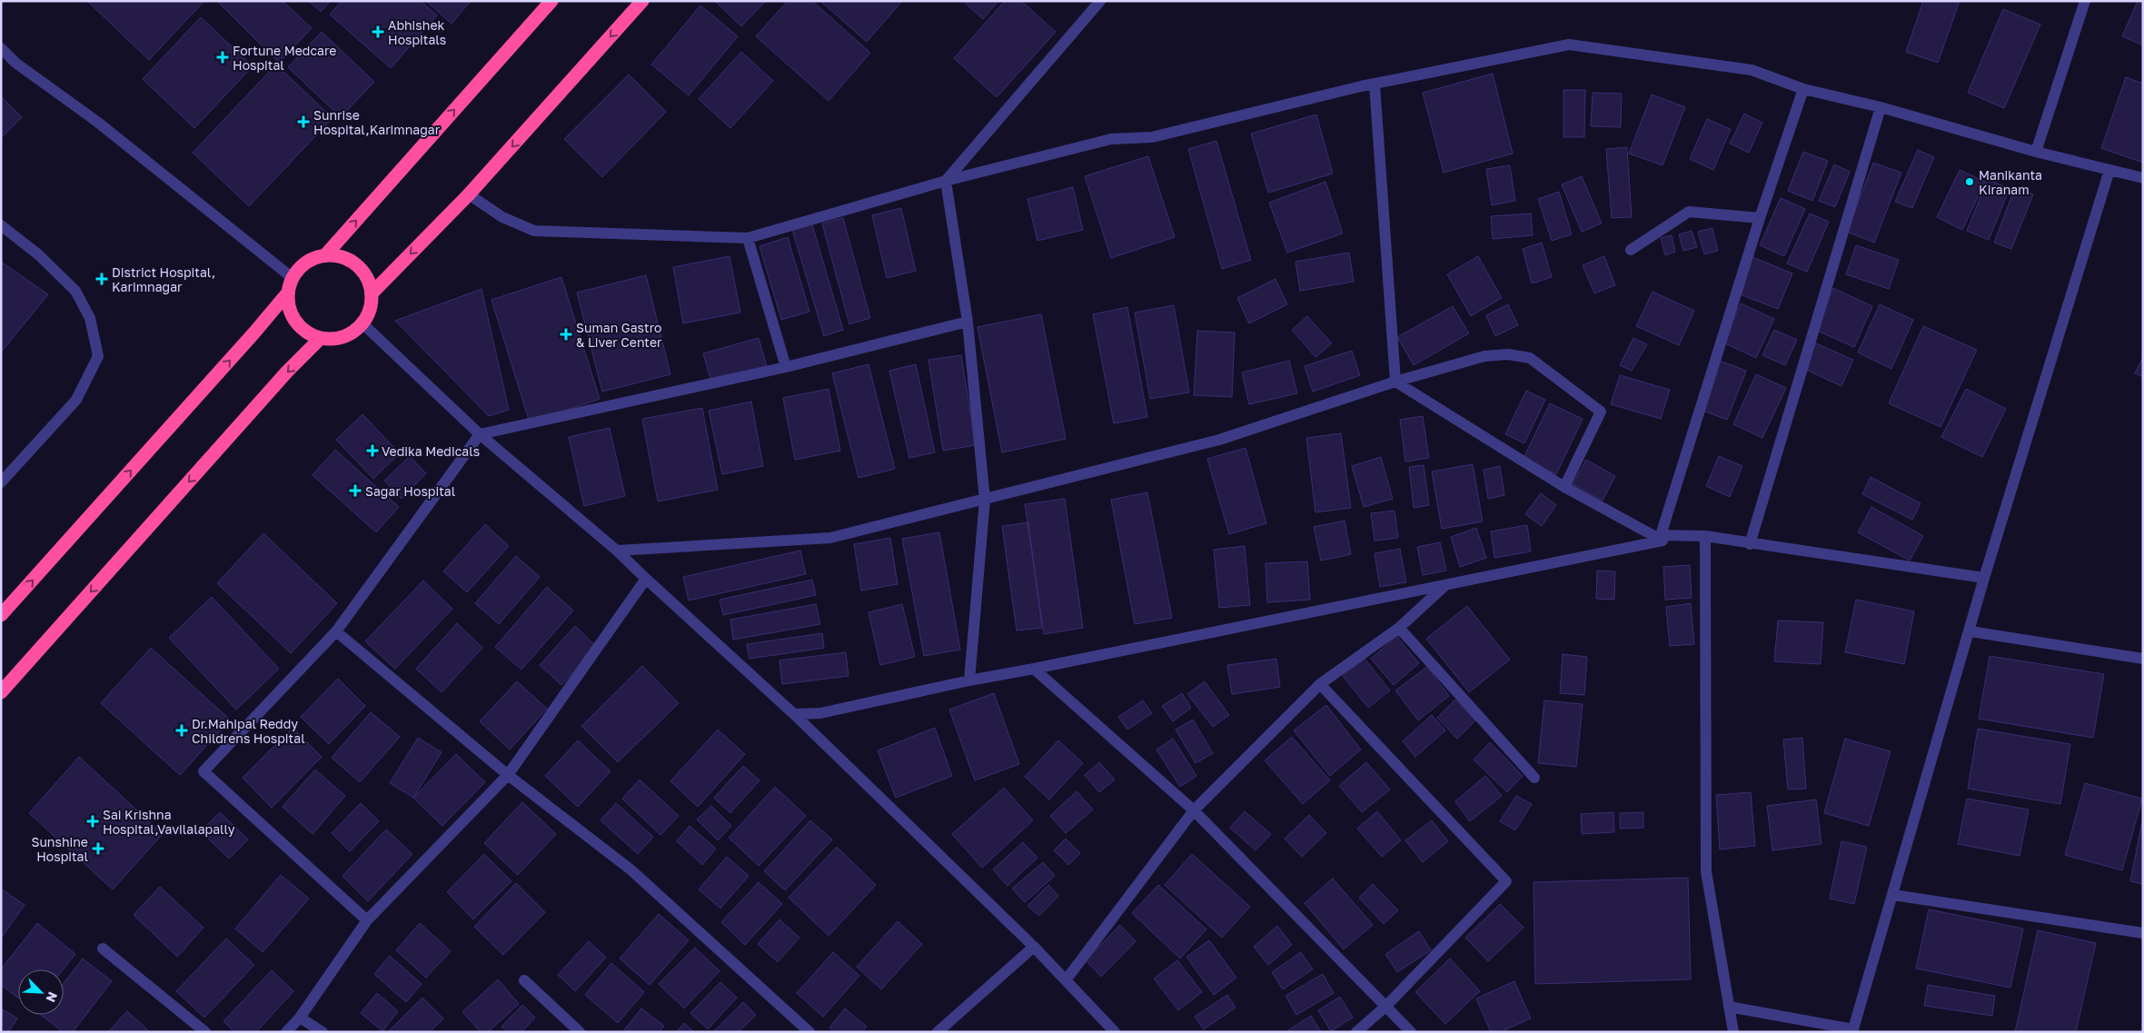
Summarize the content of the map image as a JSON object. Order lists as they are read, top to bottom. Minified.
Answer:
{"places":{"health":["Abhishek Hospitals","Fortune Medcare Hospital","Sunrise Hospital,Karimnagar","District Hospital, Karimnagar","Suman Gastro & Liver Center","Vedika Medicals","Sagar Hospital","Dr.Mahipal Reddy Childrens Hospital","Sai Krishna Hospital,Vavilalapally","Sunshine Hospital"],"other":["Manikanta Kiranam"]},"north":"bottom right"}
